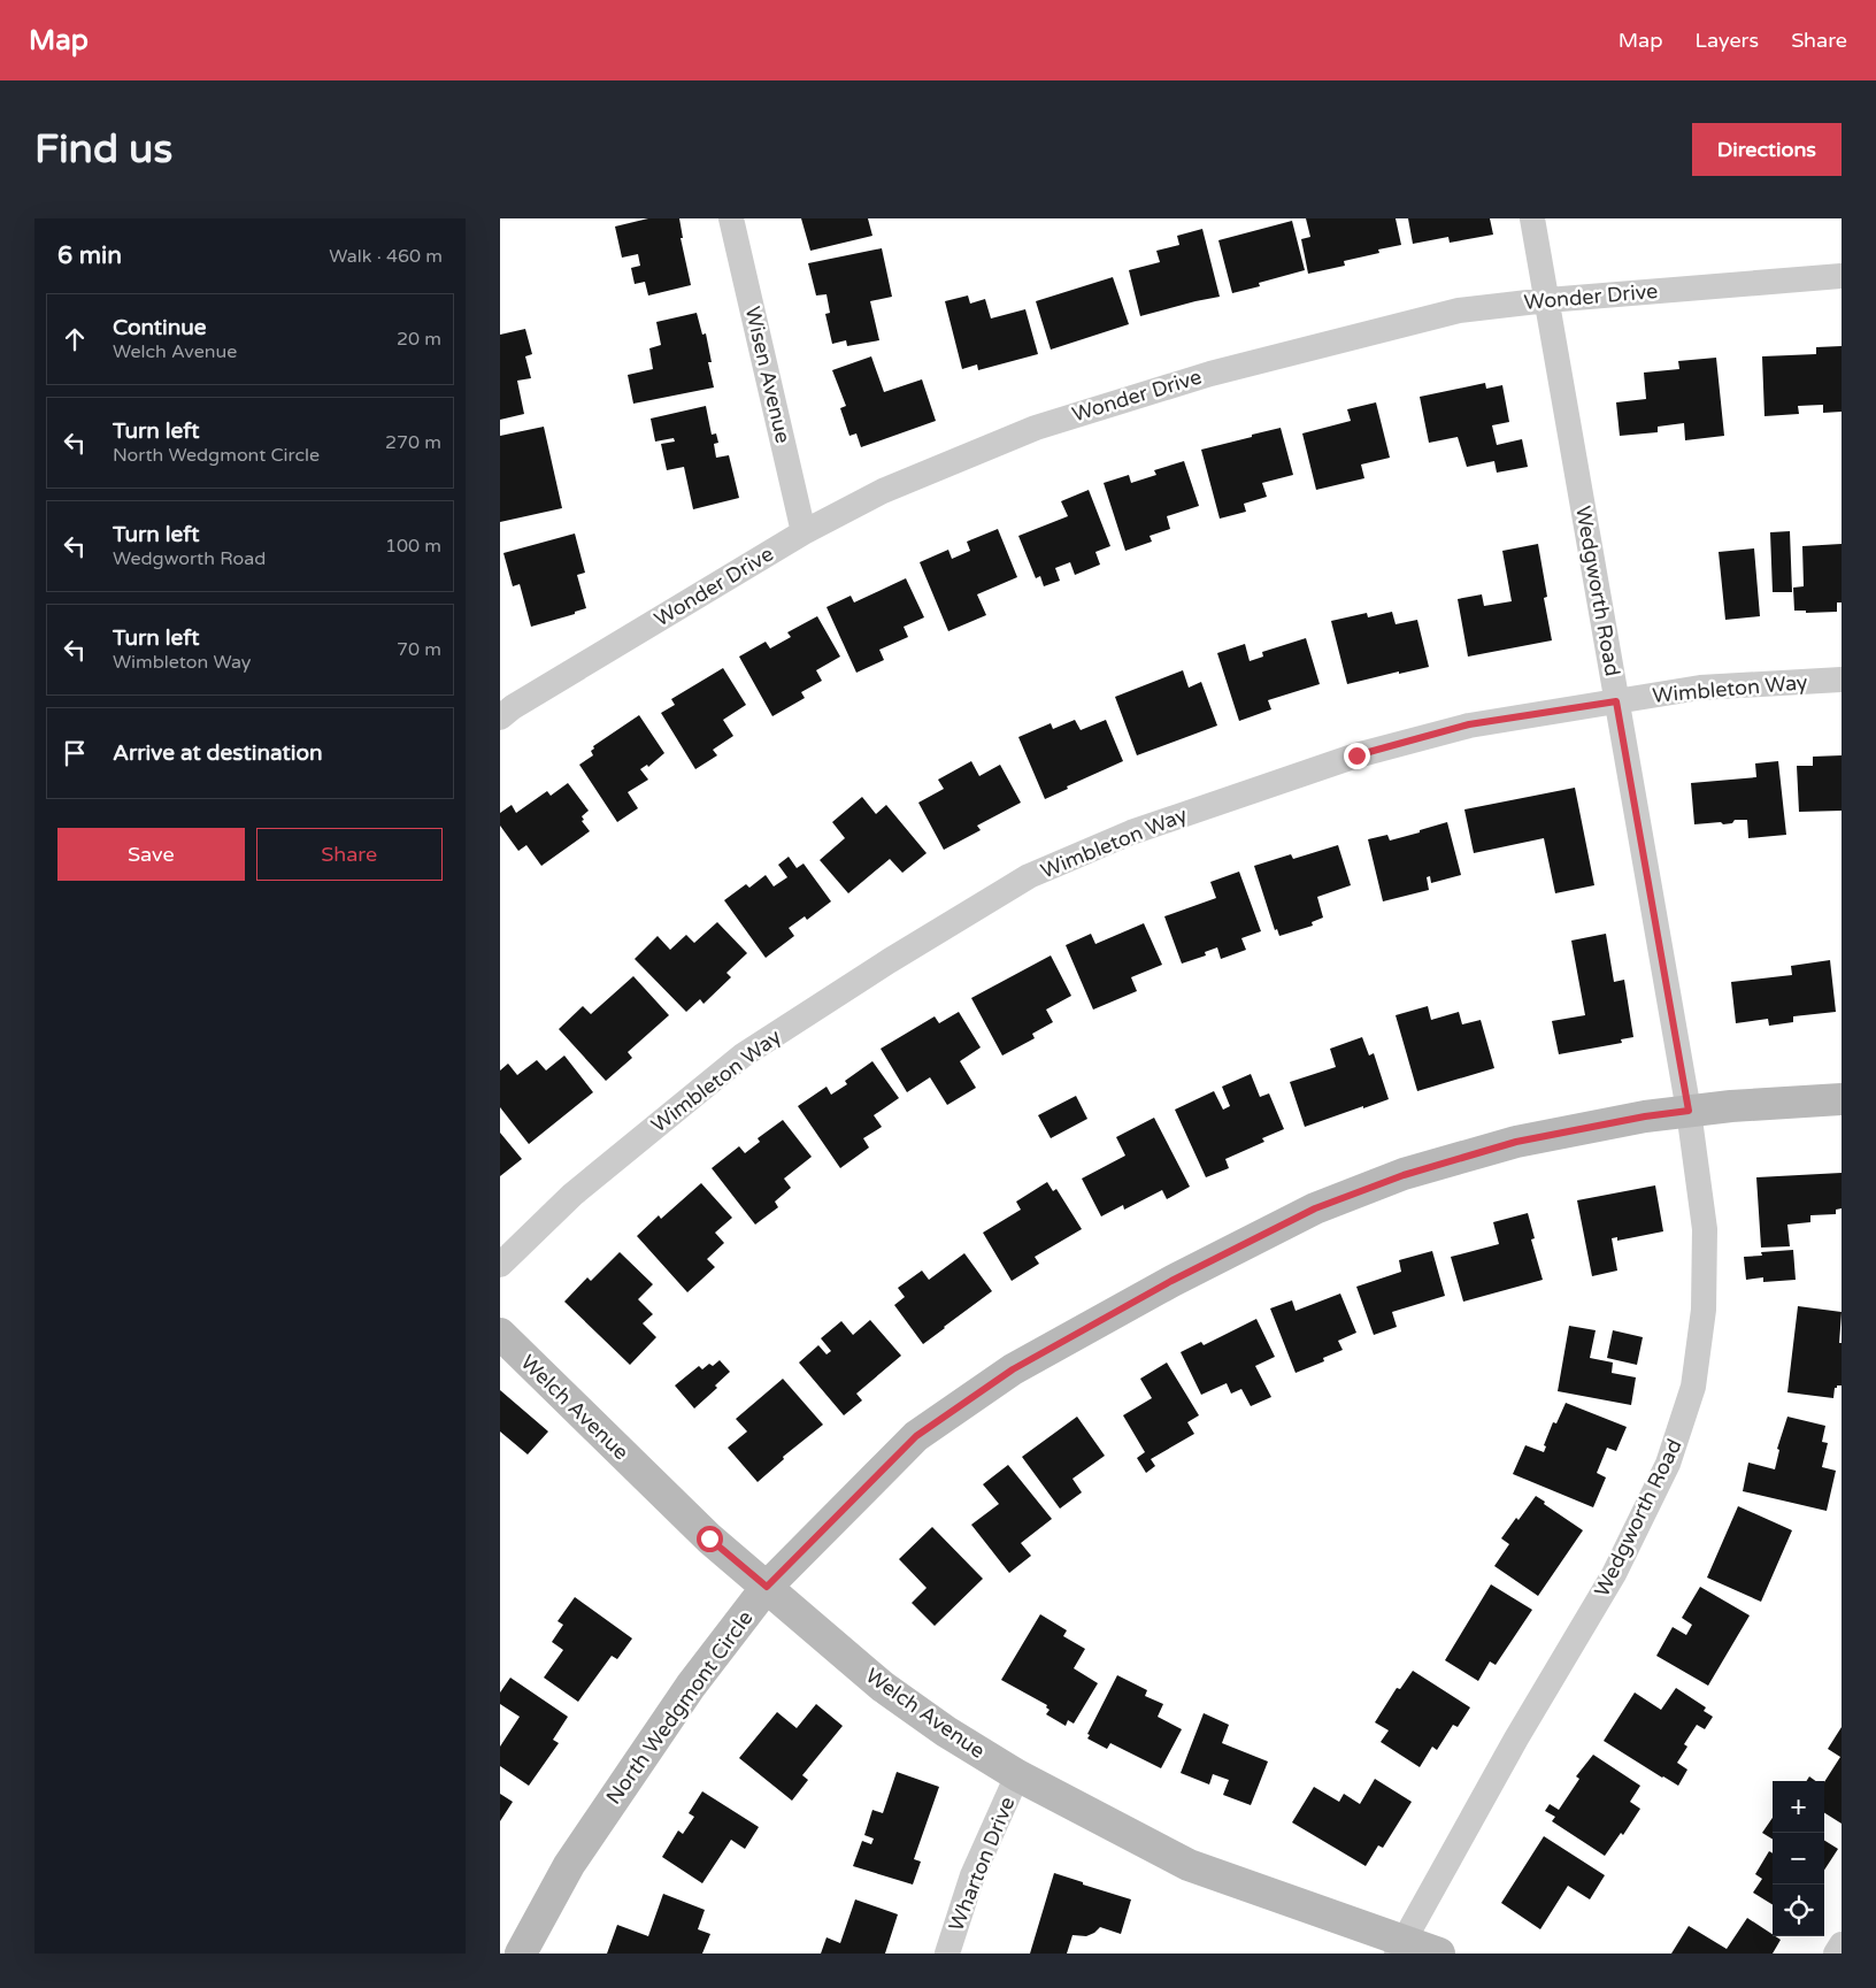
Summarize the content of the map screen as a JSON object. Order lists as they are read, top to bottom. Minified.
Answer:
{"streets":{"street":["Wonder Drive","Wisen Avenue","Wedgworth Road","Wimbleton Way","Welch Avenue","North Wedgmont Circle","Wharton Drive"]},"crossings":[["Wonder Drive","Wisen Avenue"],["Wonder Drive","Wedgworth Road"],["Wedgworth Road","Wimbleton Way"],["Wedgworth Road","Welch Avenue"],["Wedgworth Road","North Wedgmont Circle"],["Welch Avenue","North Wedgmont Circle"],["Welch Avenue","Wharton Drive"]],"page":{"header":"Map","nav":["Map","Layers","Share"],"buttons":["Directions",["Save","Share"]],"title":"Find us","heading":["6 min","Walk · 460 m"],"list":[["Continue","Welch Avenue","20 m"],["Turn left","North Wedgmont Circle","270 m"],["Turn left","Wedgworth Road","100 m"],["Turn left","Wimbleton Way","70 m"],"Arrive at destination"],"map_buttons":["+","−"]}}
